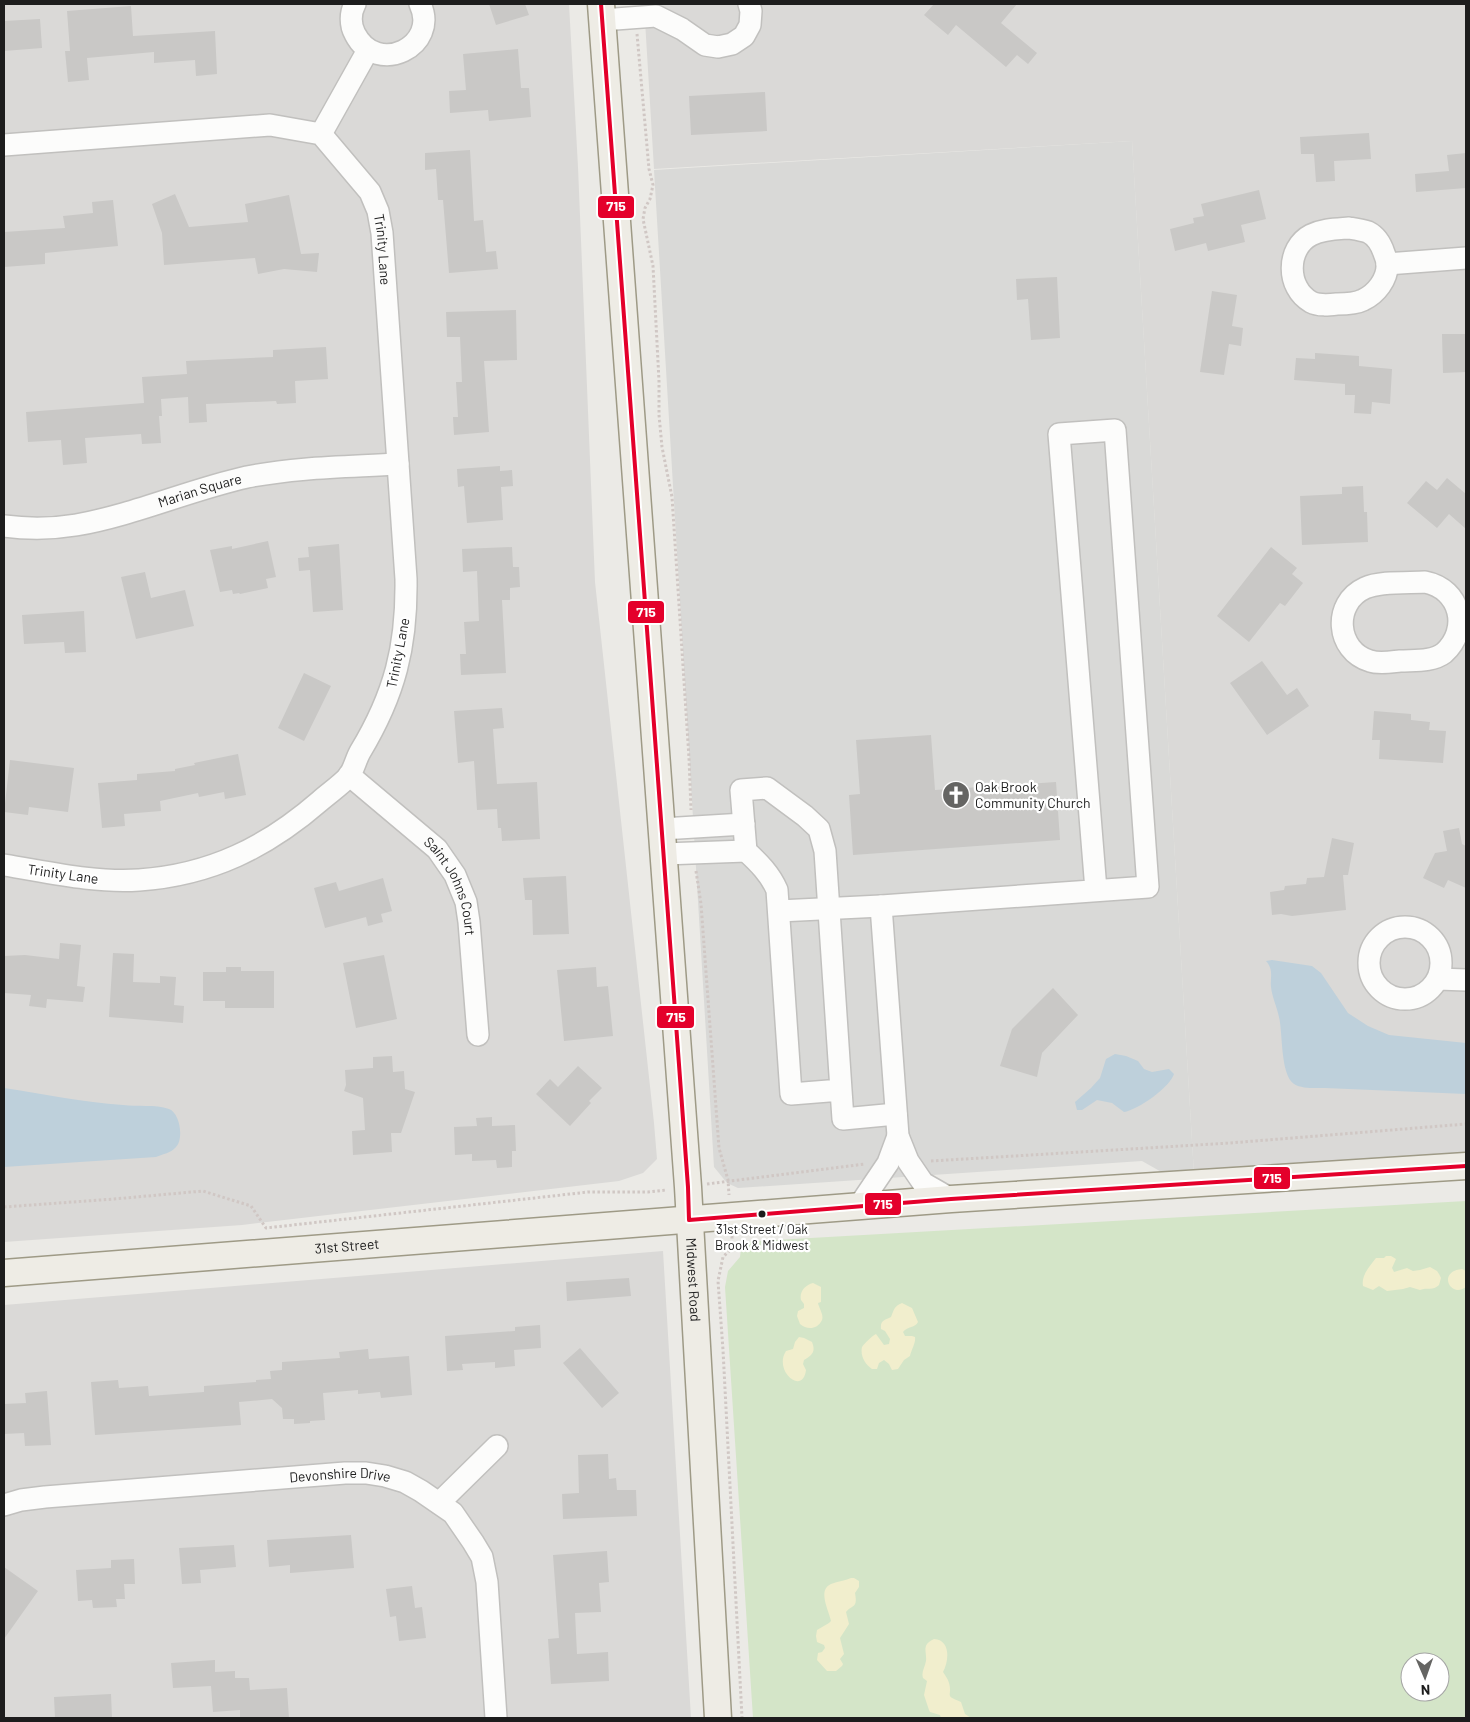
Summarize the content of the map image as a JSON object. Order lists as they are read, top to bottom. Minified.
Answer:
{"streets":{"main road":["31st Street","Midwest Road"],"street":["Trinity Lane","Marian Square","Saint Johns Court","Devonshire Drive"]},"crossings":[["Trinity Lane","Marian Square"],["Trinity Lane","Saint Johns Court"],["31st Street","Midwest Road"]],"places":{"church":["Oak Brook Community Church"],"other":["31st Street / Oak Brook & Midwest"]},"lines":["transit line 715"],"north":"bottom"}
